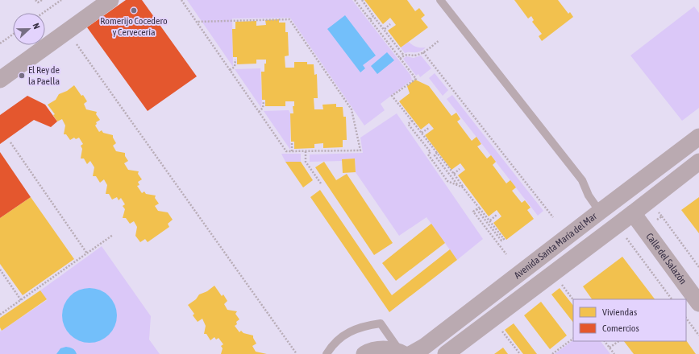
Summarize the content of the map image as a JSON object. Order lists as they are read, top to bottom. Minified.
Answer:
{"streets":{"street":["Avenida Santa María del Mar","Calle del Salazón"]},"places":["Romerijo Cocedero y Cervecería","El Rey de la Paella"],"legend":["Viviendas","Comercios"],"north":"right"}
